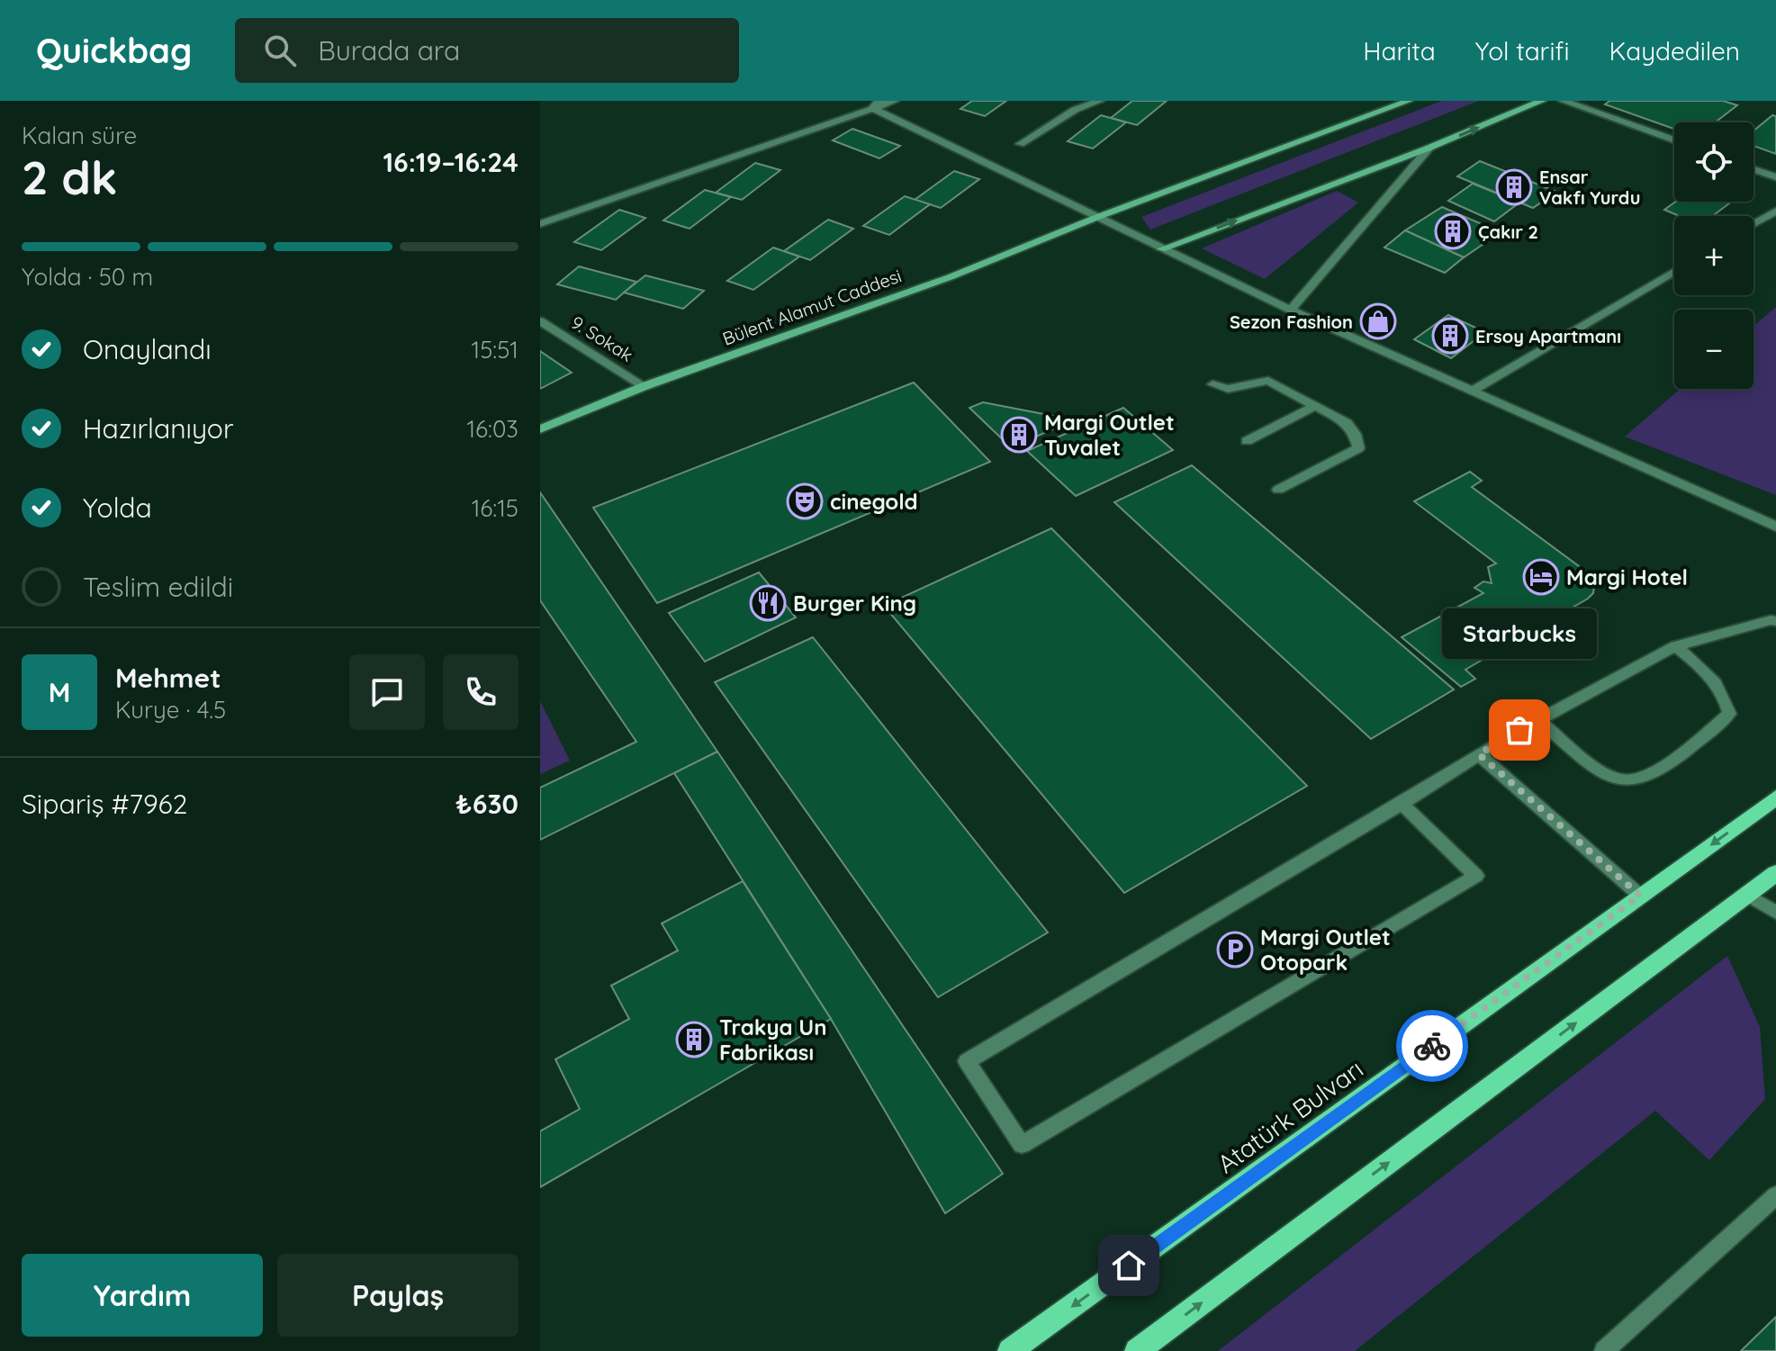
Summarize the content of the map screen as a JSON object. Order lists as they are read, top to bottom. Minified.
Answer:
{"streets":{"main road":["Atatürk Bulvarı"],"street":["Bülent Alamut Caddesi","9. Sokak"]},"crossings":[["Bülent Alamut Caddesi","9. Sokak"]],"places":{"building":["Ensar Vakfı Yurdu","Çakır 2","Ersoy Apartmanı","Margi Outlet Tuvalet","Trakya Un Fabrikası"],"shop":["Sezon Fashion"],"theatre":["cinegold"],"hotel":["Margi Hotel"],"restaurant":["Burger King"],"other":["Starbucks"],"parking":["Margi Outlet Otopark"]},"page":{"header":"Quickbag","search":"Burada ara","nav":["Harita","Yol tarifi","Kaydedilen"],"heading":["2 dk","Kalan süre","16:19–16:24"],"panel":["Mehmet","Kurye · 4.5","Sipariş #7962","₺630"],"map_buttons":["+","−"],"bar":"Yolda · 50 m","list":[["Onaylandı","15:51"],["Hazırlanıyor","16:03"],["Yolda","16:15"],"Teslim edildi"],"bubble":"Starbucks","round":"M","buttons":["Yardım","Paylaş"]}}
